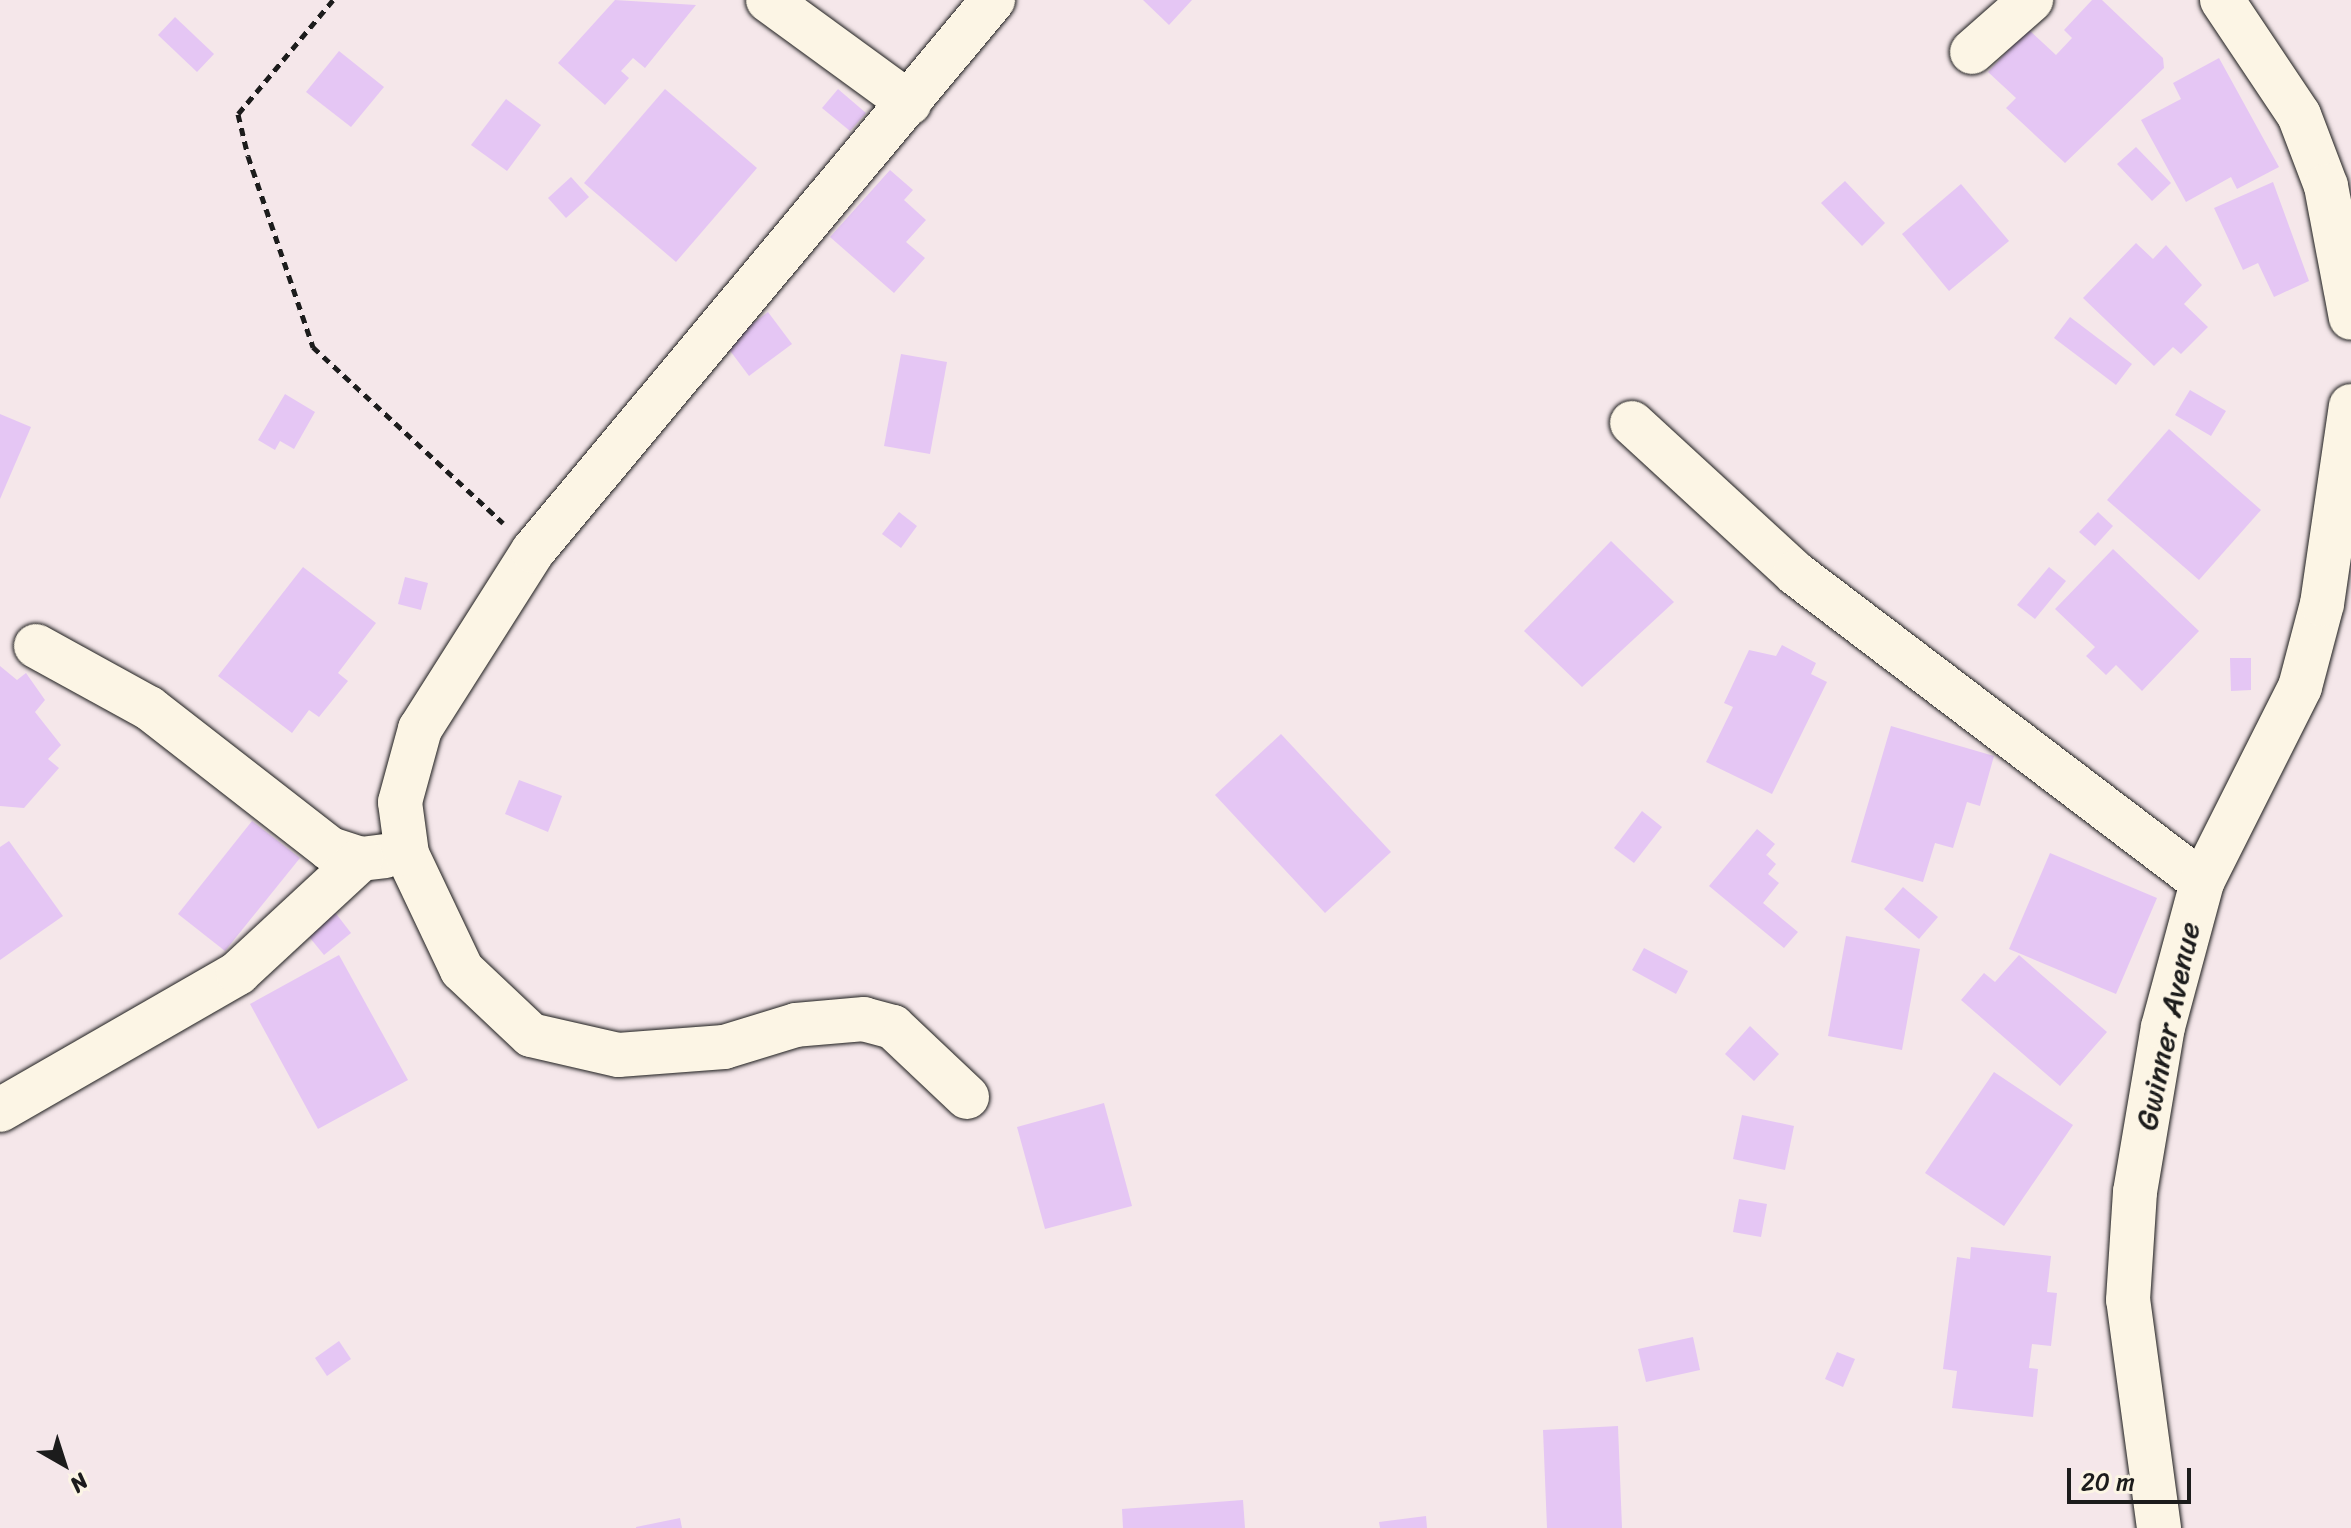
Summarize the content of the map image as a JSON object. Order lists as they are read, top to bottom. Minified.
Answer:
{"streets":{"street":["Gwinner Avenue"]},"scale_bar":"20 m","north":"bottom right"}
